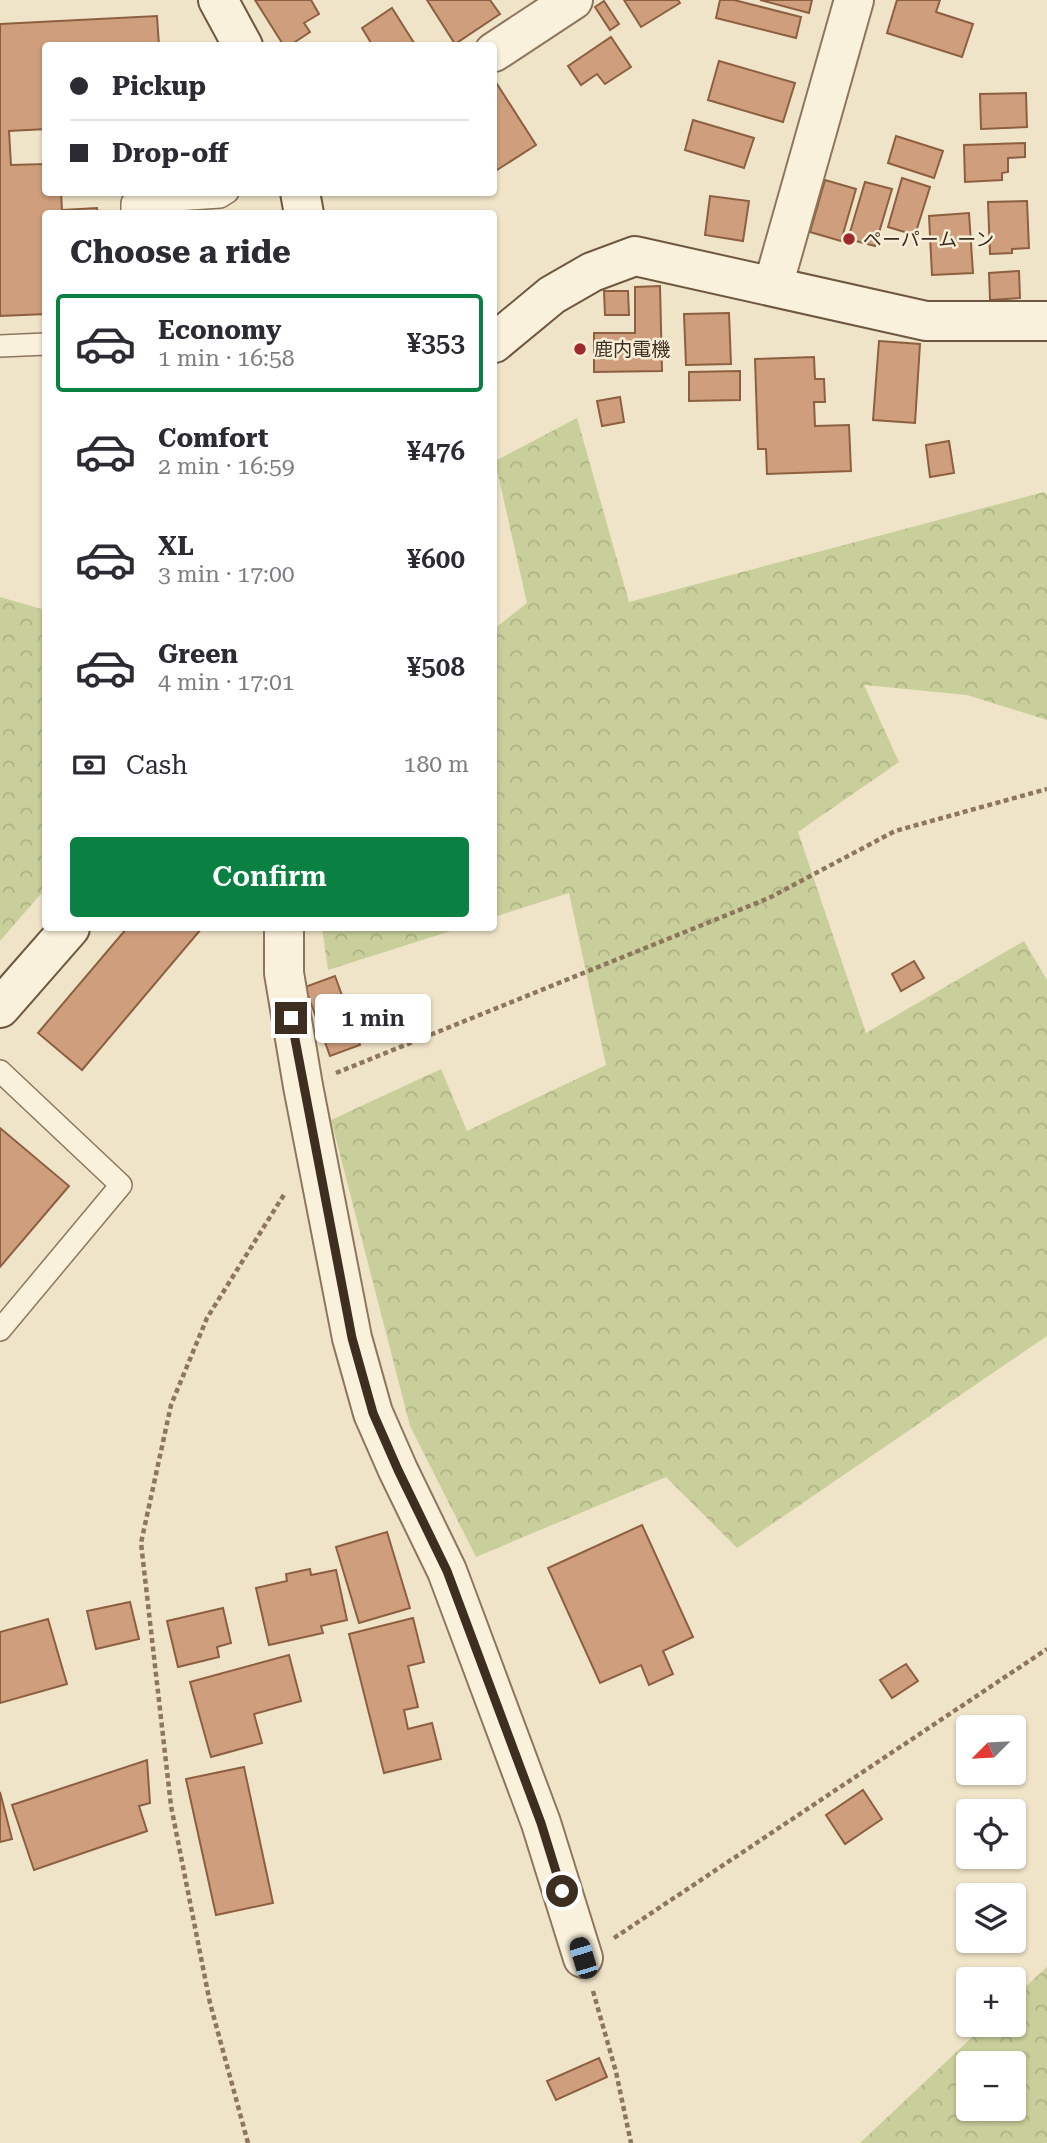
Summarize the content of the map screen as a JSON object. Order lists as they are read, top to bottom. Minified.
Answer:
{"places":["ペーパームーン","鹿内電機"],"north":"bottom left","page":{"banner":["Pickup","Drop-off"],"heading":"Choose a ride","list":[{"name":"Economy","note":"1 min · 16:58","value":"¥353"},{"name":"Comfort","note":"2 min · 16:59","value":"¥476"},{"name":"XL","note":"3 min · 17:00","value":"¥600"},{"name":"Green","note":"4 min · 17:01","value":"¥508"}],"pay":["Cash","180 m"],"buttons":"Confirm","bubble":"1 min","map_buttons":["+","−"]}}
